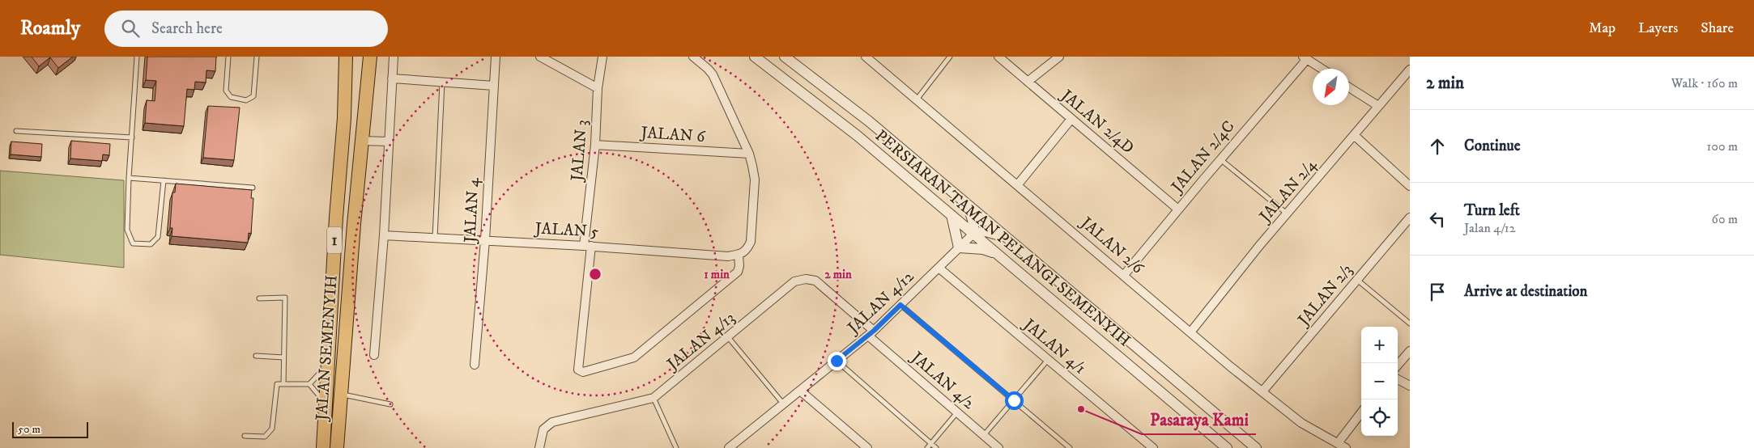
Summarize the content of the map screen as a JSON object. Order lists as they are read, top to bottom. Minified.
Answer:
{"streets":{"main road":["1","JALAN SEMENYIH"],"street":["JALAN 2/4D","JALAN 6","JALAN 3","JALAN 2/4C","JALAN 2/4","JALAN 4","JALAN 5","PERSIARAN TAMAN PELANGI SEMENYIH","JALAN 2/6","JALAN 2/3","JALAN 4/12","JALAN 4/13","JALAN 4/1","JALAN 4/2"]},"crossings":[["JALAN 2/4D","JALAN 2/4C"],["JALAN 6","JALAN 3"],["JALAN 3","JALAN 5"],["JALAN 2/4C","JALAN 2/6"],["JALAN 2/4","JALAN 2/6"],["JALAN 4","JALAN 5"],["PERSIARAN TAMAN PELANGI SEMENYIH","JALAN 4/12"],["JALAN 2/6","JALAN 2/3"],["JALAN 4/12","JALAN 4/13"],["JALAN 4/12","JALAN 4/1"],["JALAN 4/12","JALAN 4/2"],["JALAN 4/13","JALAN 4/2"]],"places":["Pasaraya Kami"],"scale_bar":"50 m","north":"bottom left","page":{"header":"Roamly","search":"Search here","nav":["Map","Layers","Share"],"heading":["2 min","Walk · 160 m"],"list":[["Continue","100 m"],["Turn left","Jalan 4/12","60 m"],"Arrive at destination"],"map_buttons":["+","−"],"scale":"50 m"},"rings":["1 min","2 min"]}
